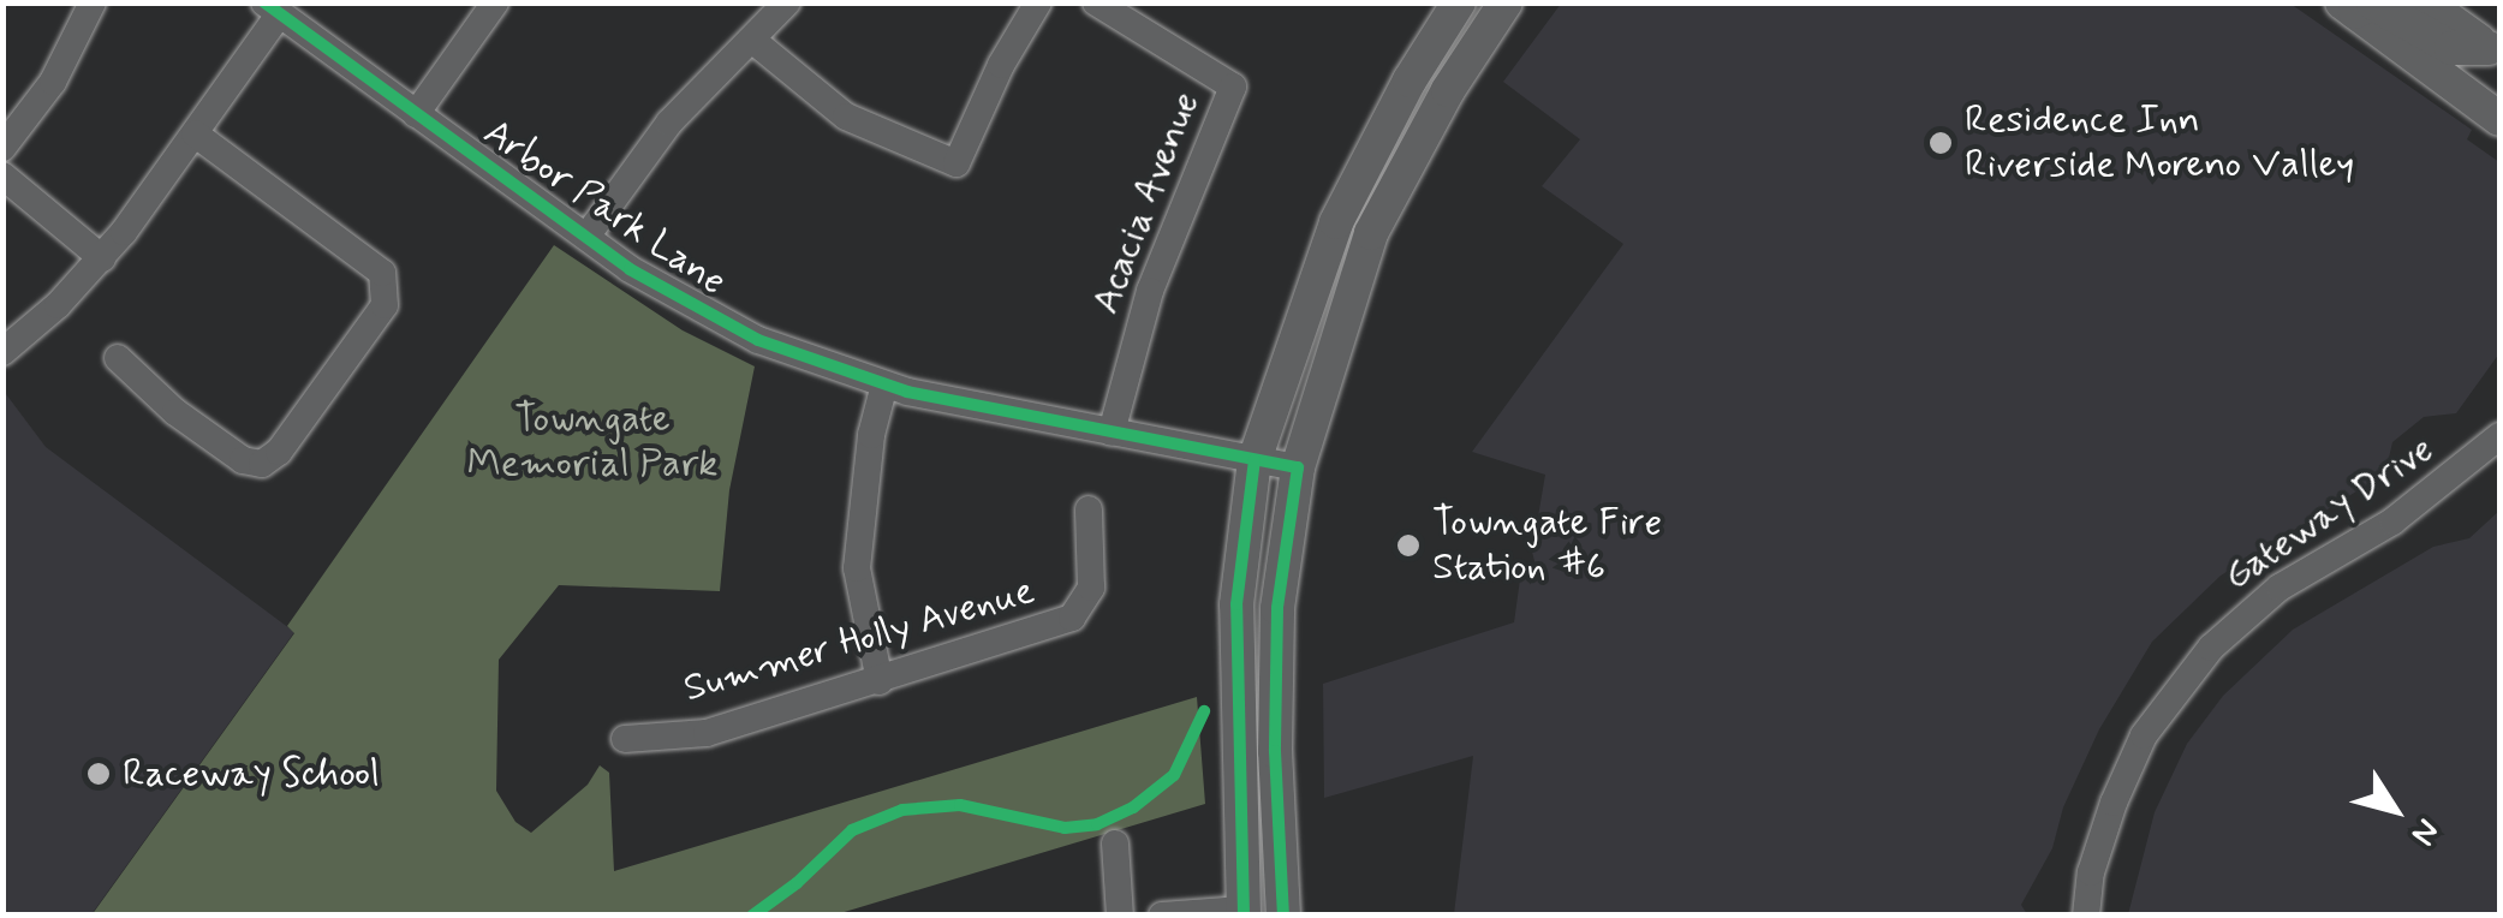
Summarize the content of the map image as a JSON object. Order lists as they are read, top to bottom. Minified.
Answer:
{"streets":{"street":["Acacia Avenue","Arbor Park Lane","Gateway Drive","Summer Holly Avenue"]},"crossings":[["Acacia Avenue","Arbor Park Lane"]],"parks":["Towngate Memorial Park"],"places":["Residence Inn Riverside Moreno Valley","Towngate Fire Station #6","Raceway School"],"north":"bottom right"}
